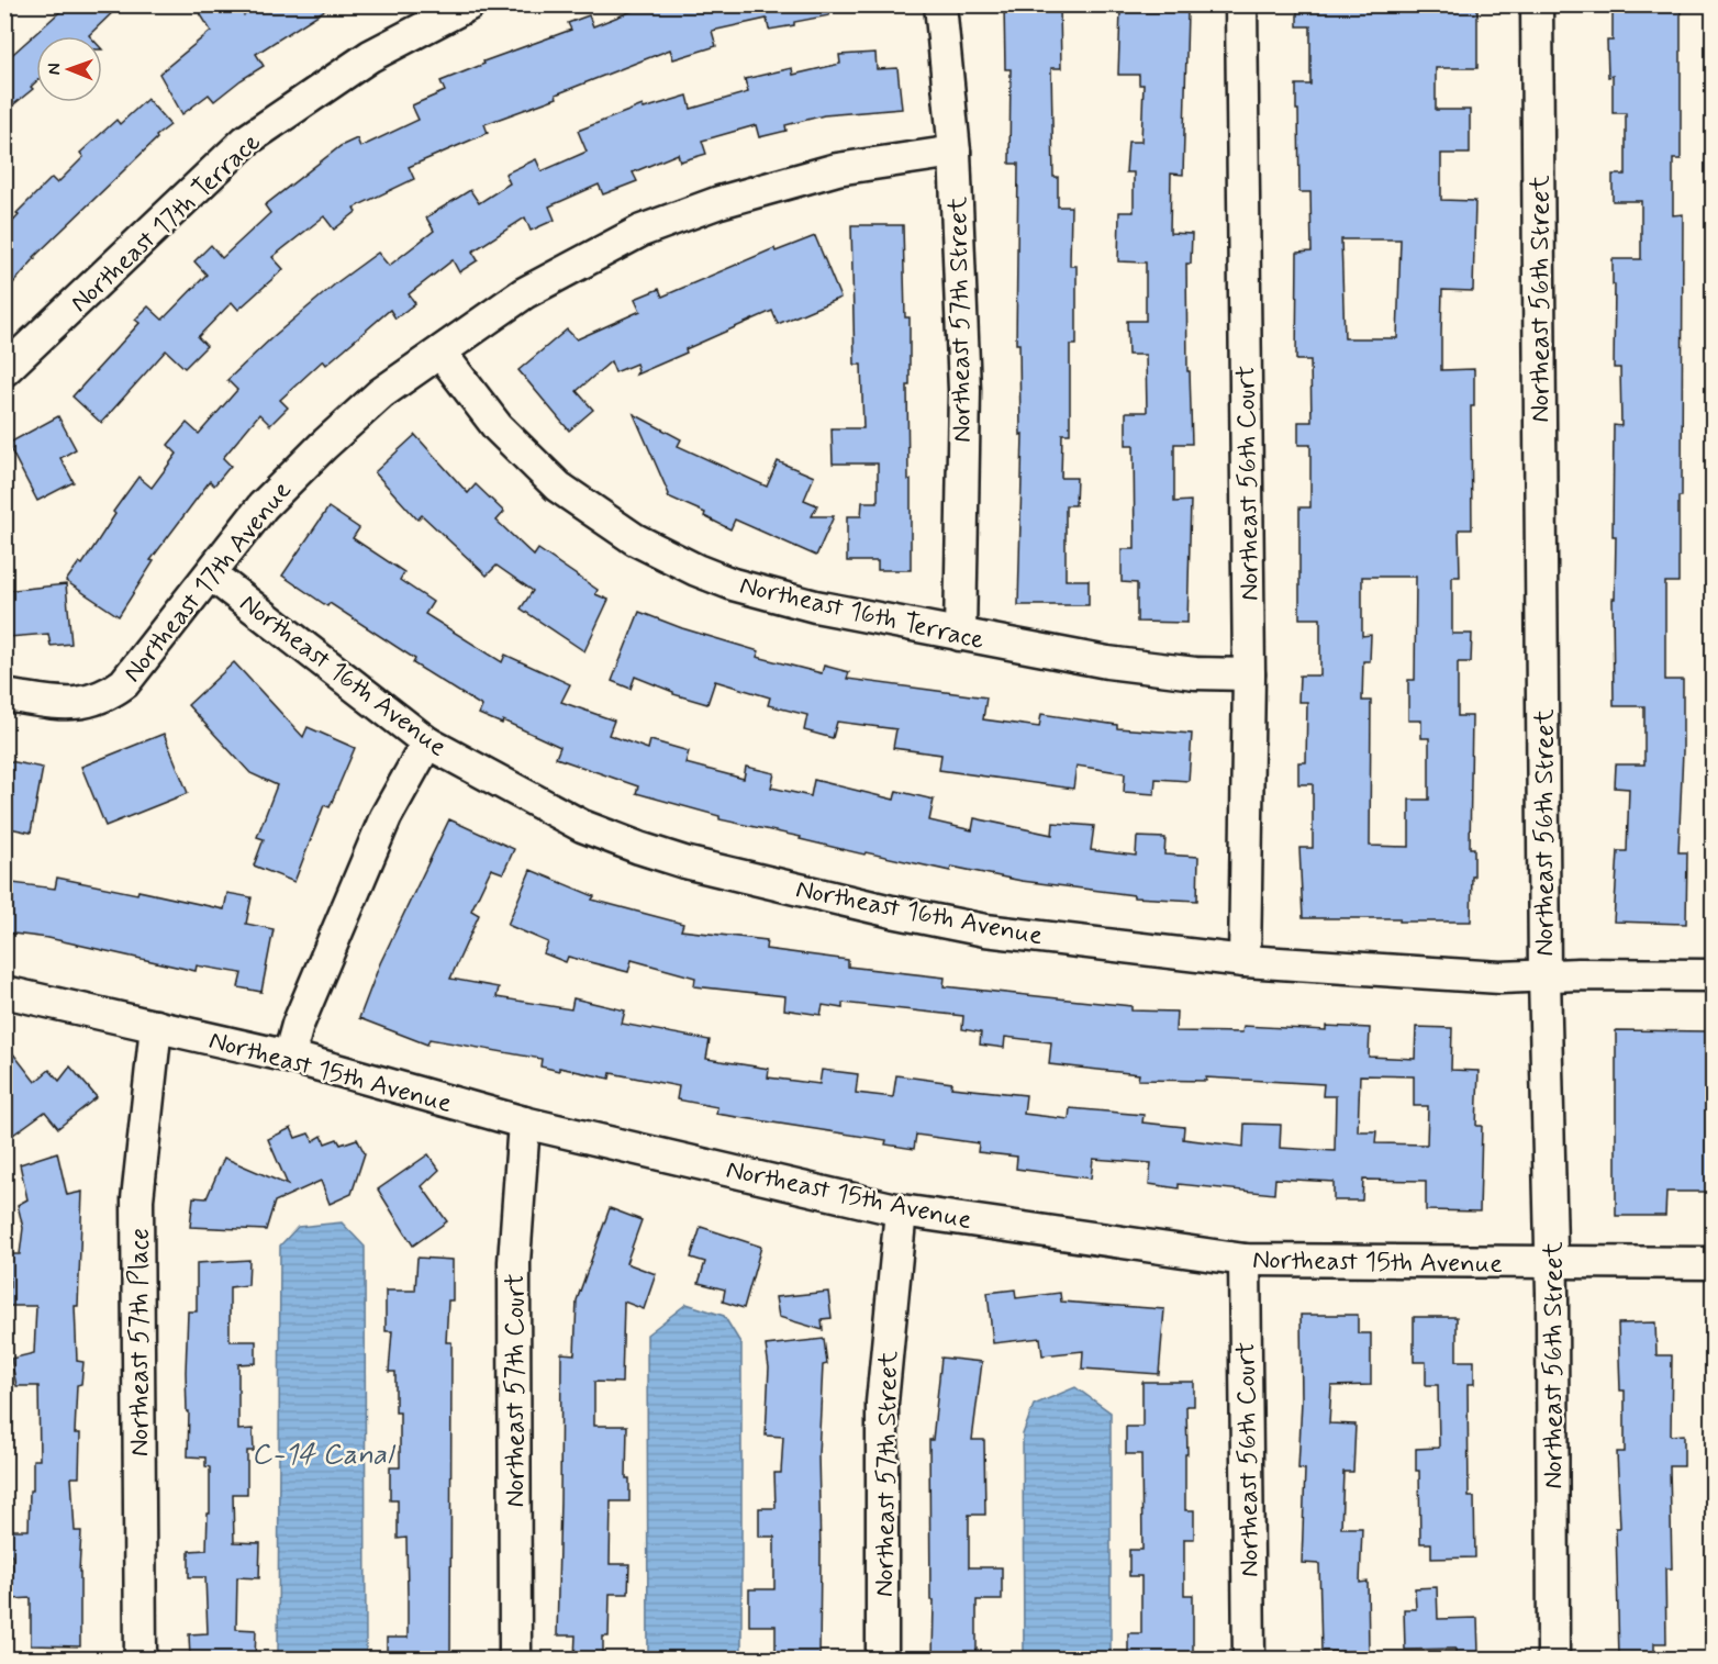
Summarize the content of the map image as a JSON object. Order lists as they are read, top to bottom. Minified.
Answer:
{"streets":{"street":["Northeast 17th Terrace","Northeast 56th Street","Northeast 57th Street","Northeast 56th Court","Northeast 17th Avenue","Northeast 16th Terrace","Northeast 16th Avenue","Northeast 15th Avenue","Northeast 57th Place","Northeast 57th Court"]},"crossings":[["Northeast 56th Street","Northeast 16th Avenue"],["Northeast 56th Street","Northeast 15th Avenue"],["Northeast 57th Street","Northeast 17th Avenue"],["Northeast 57th Street","Northeast 16th Terrace"],["Northeast 57th Street","Northeast 15th Avenue"],["Northeast 56th Court","Northeast 16th Terrace"],["Northeast 56th Court","Northeast 16th Avenue"],["Northeast 56th Court","Northeast 15th Avenue"],["Northeast 17th Avenue","Northeast 16th Terrace"],["Northeast 17th Avenue","Northeast 16th Avenue"],["Northeast 15th Avenue","Northeast 57th Place"],["Northeast 15th Avenue","Northeast 57th Court"]],"water":["C-14 Canal"],"north":"left"}
